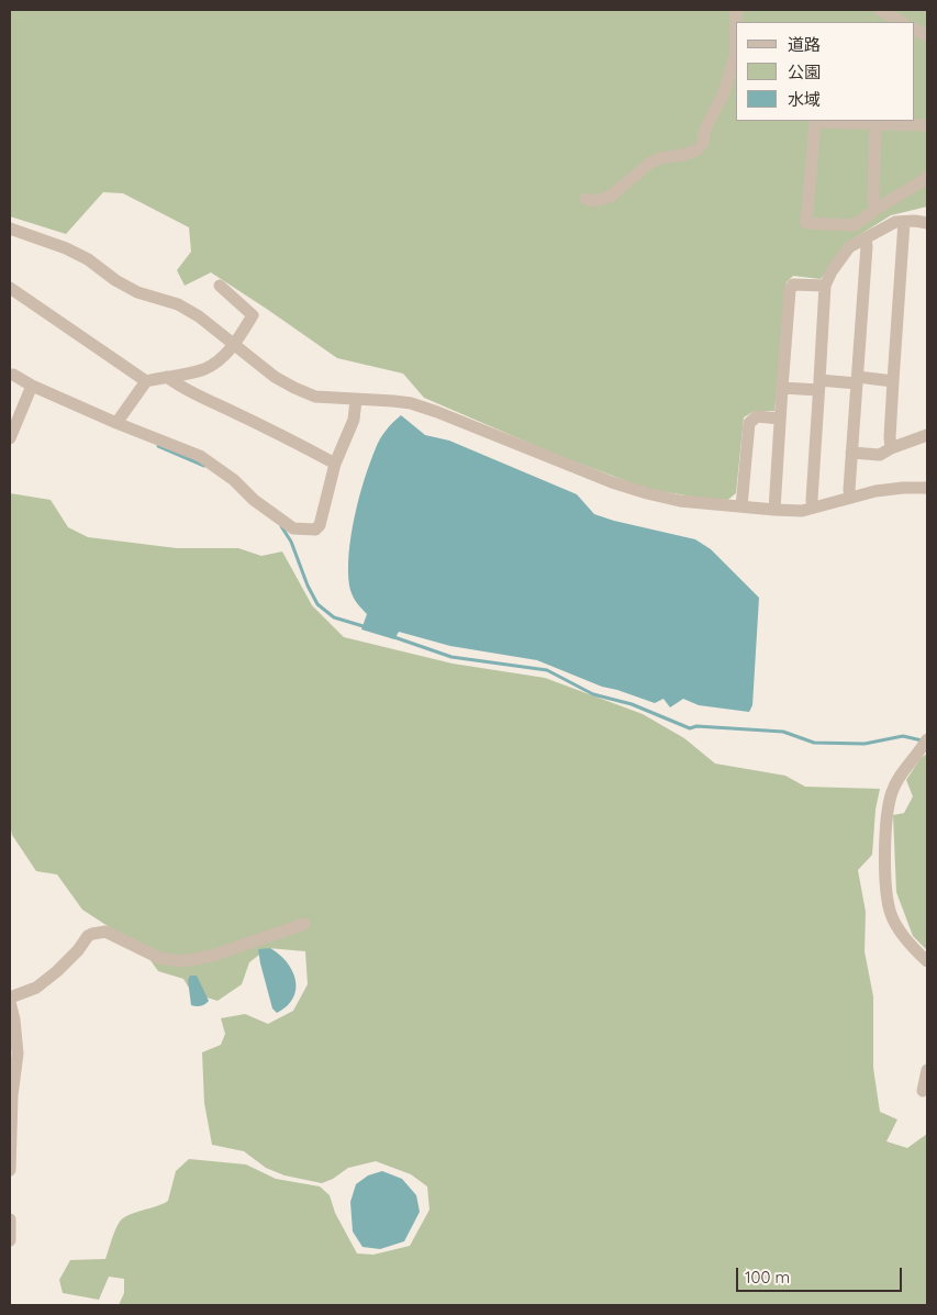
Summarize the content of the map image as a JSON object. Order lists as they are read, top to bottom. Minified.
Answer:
{"legend":["道路","公園","水域"],"scale_bar":"100 m"}
